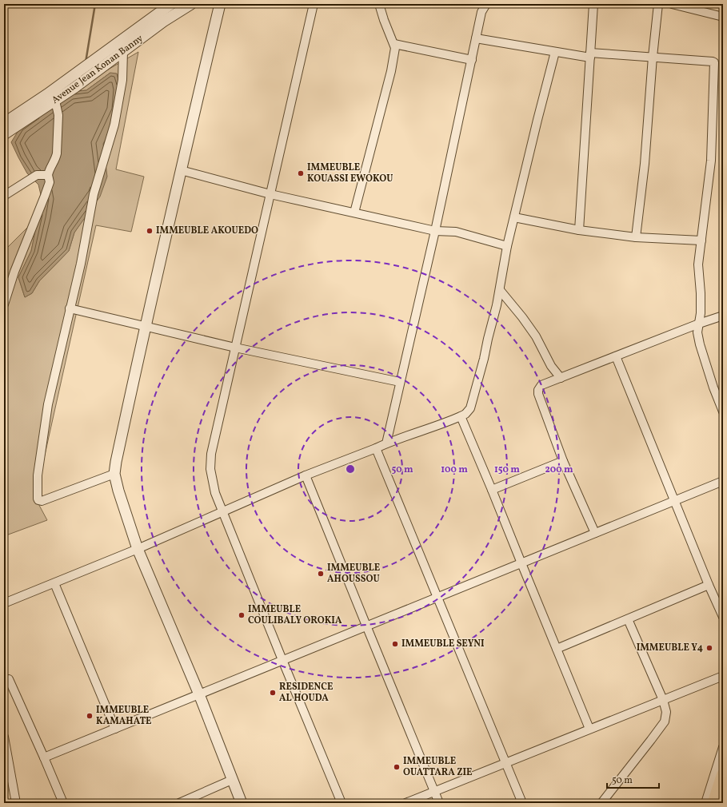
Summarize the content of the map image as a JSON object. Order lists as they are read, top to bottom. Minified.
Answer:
{"streets":{"street":["Avenue Jean Konan Banny"]},"places":["IMMEUBLE KOUASSI EWOKOU","IMMEUBLE AKOUEDO","IMMEUBLE AHOUSSOU","IMMEUBLE COULIBALY OROKIA","IMMEUBLE SEYNI","IMMEUBLE Y4","RESIDENCE AL HOUDA","IMMEUBLE KAMAHATE","IMMEUBLE OUATTARA ZIE"],"scale_bar":"50 m","rings":["50 m","100 m","150 m","200 m"]}
